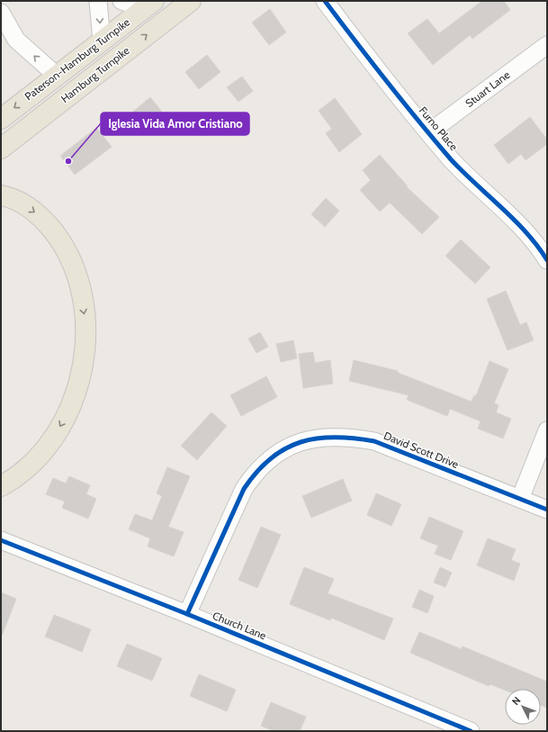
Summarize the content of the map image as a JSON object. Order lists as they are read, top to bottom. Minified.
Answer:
{"streets":{"main road":["Paterson-Hamburg Turnpike","Hamburg Turnpike"],"street":["Stuart Lane","Furno Place","David Scott Drive","Church Lane"]},"crossings":[["Stuart Lane","Furno Place"],["David Scott Drive","Church Lane"]],"one_way":["Paterson-Hamburg Turnpike","Hamburg Turnpike"],"places":["Iglesia Vida Amor Cristiano"],"north":"top left"}
